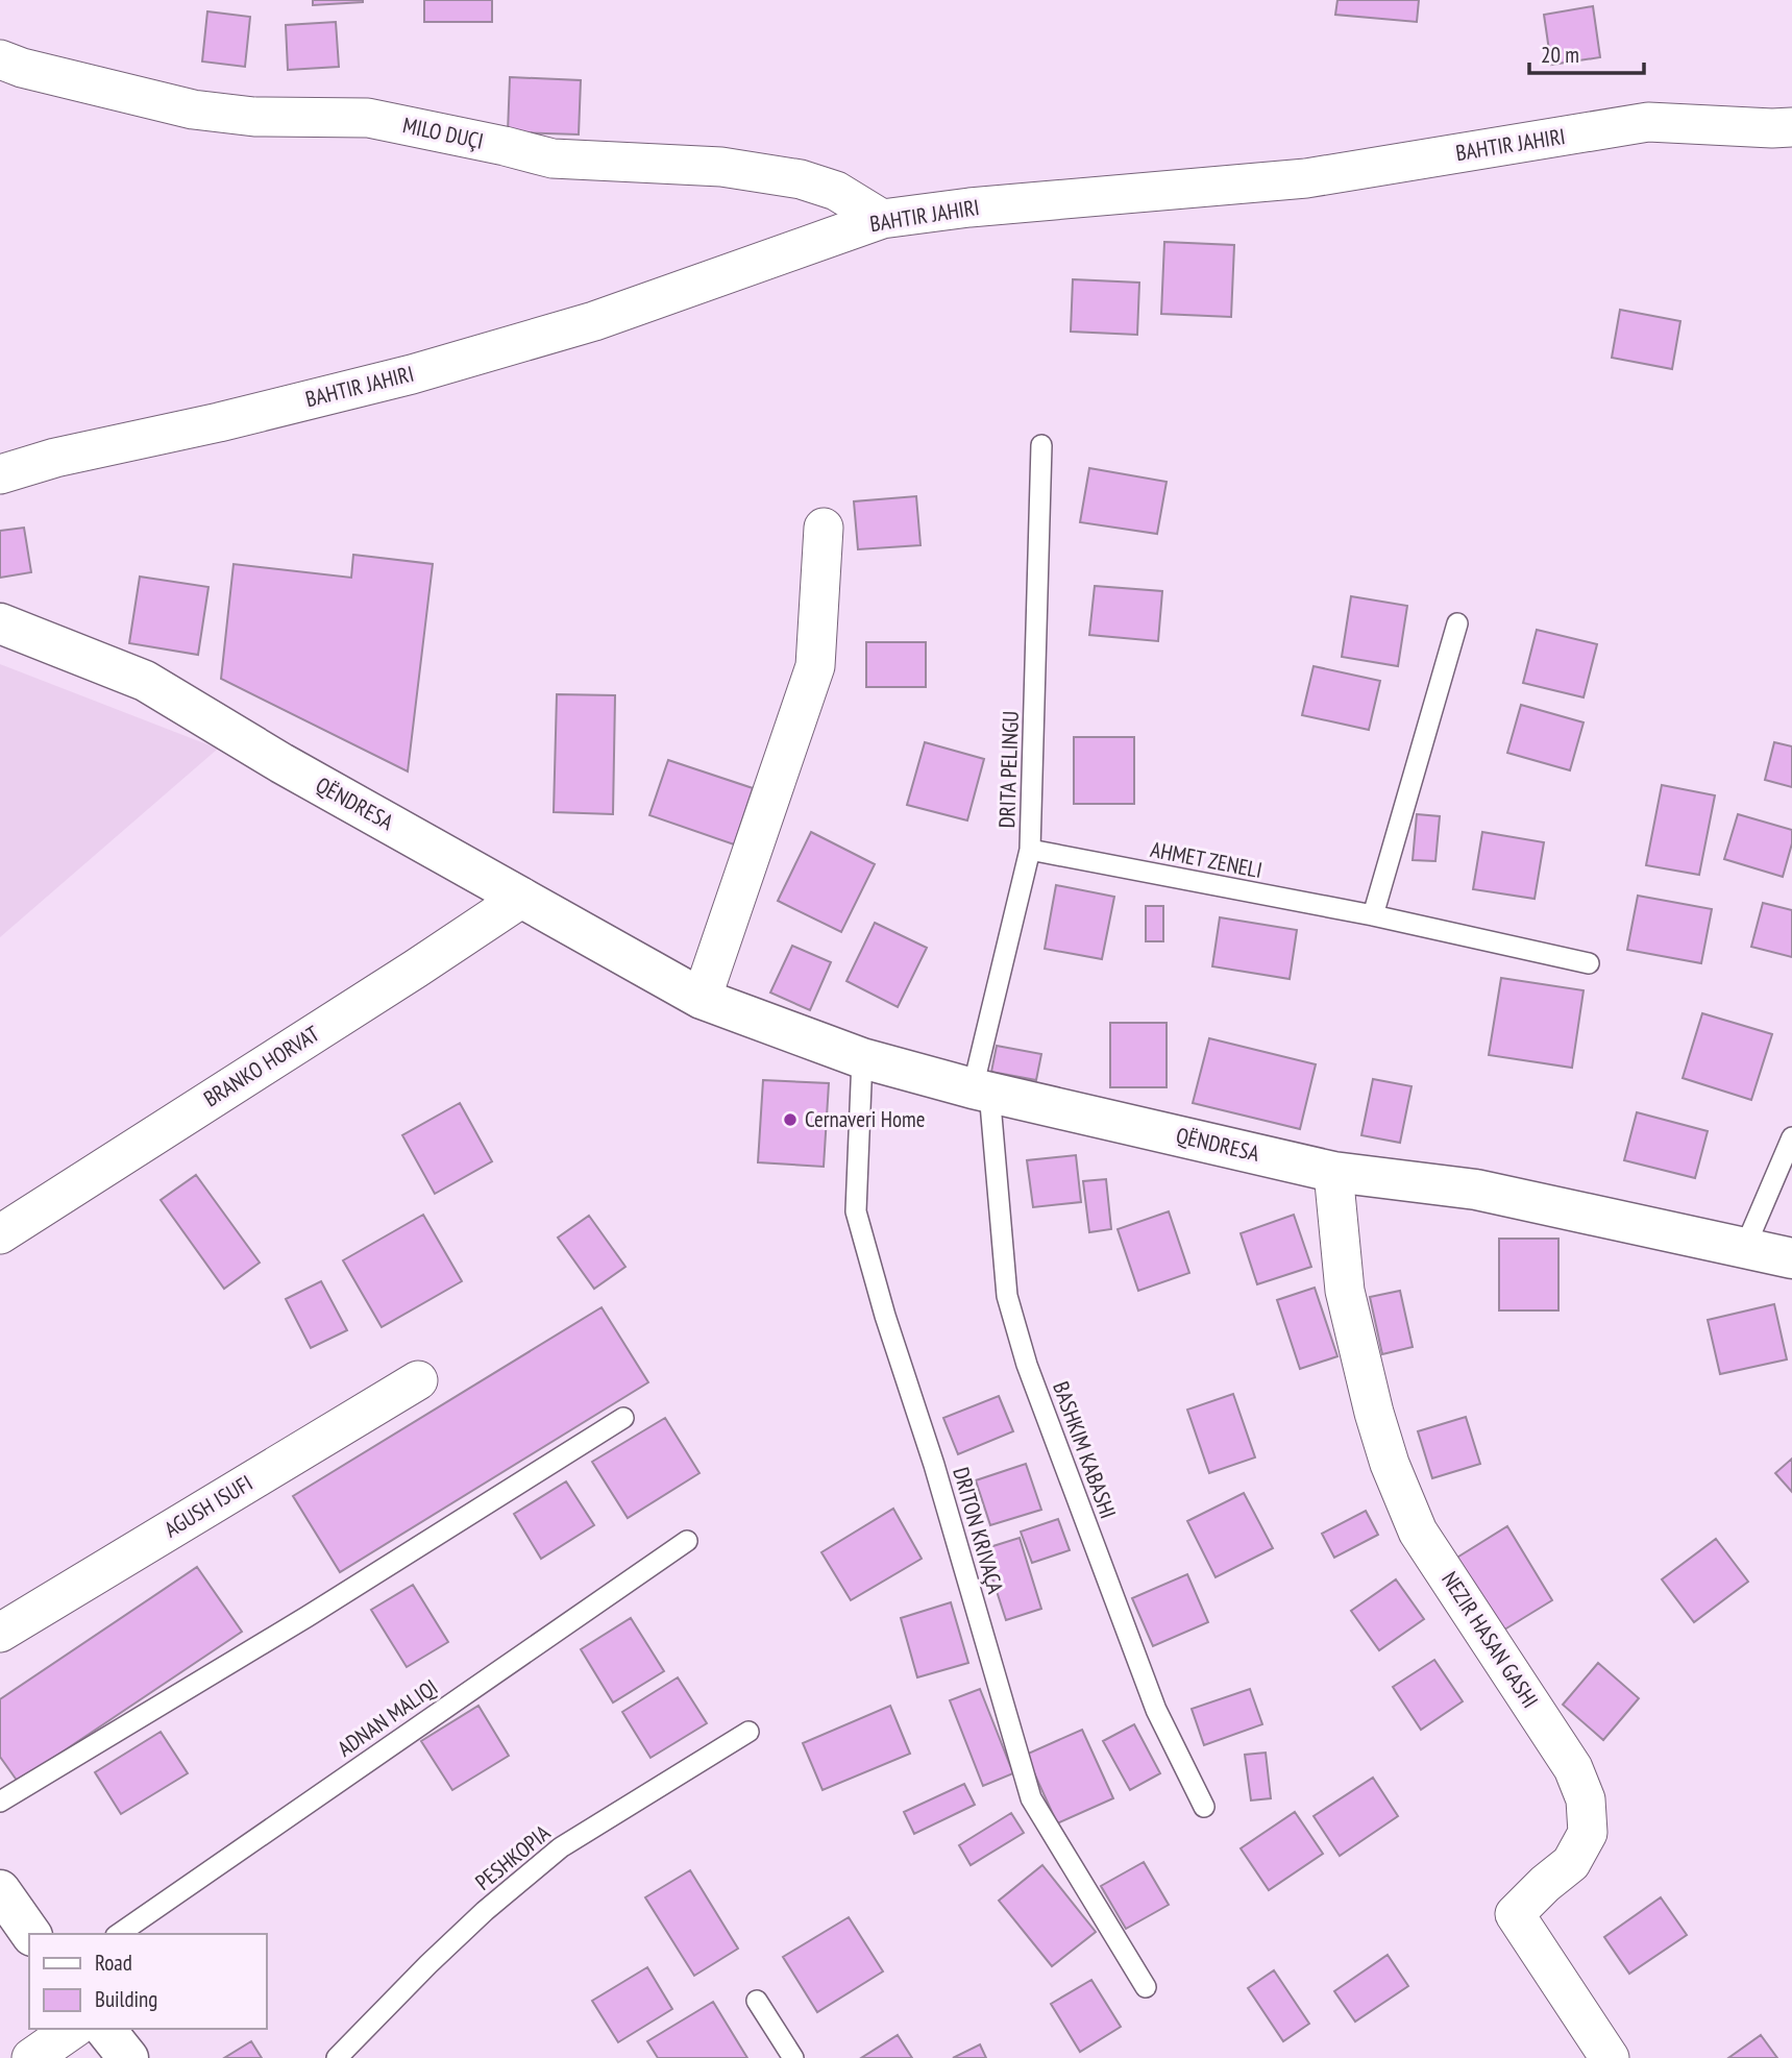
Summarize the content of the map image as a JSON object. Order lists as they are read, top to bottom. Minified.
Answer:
{"streets":{"street":["MILO DUÇI","BAHTIR JAHIRI","QËNDRESA","BRANKO HORVAT","AGUSH ISUFI","NEZIR HASAN GASHI"],"lane":["DRITA PELINGU","AHMET ZENELI","BASHKIM KABASHI","DRITON KRIVAÇA","ADNAN MALIQI","PESHKOPIA"]},"crossings":[["MILO DUÇI","BAHTIR JAHIRI"],["DRITA PELINGU","QËNDRESA"],["DRITA PELINGU","AHMET ZENELI"],["DRITA PELINGU","BASHKIM KABASHI"],["QËNDRESA","BRANKO HORVAT"],["QËNDRESA","BASHKIM KABASHI"],["QËNDRESA","DRITON KRIVAÇA"],["QËNDRESA","NEZIR HASAN GASHI"]],"places":["Cernaveri Home"],"legend":["Road","Building"],"scale_bar":"20 m"}
